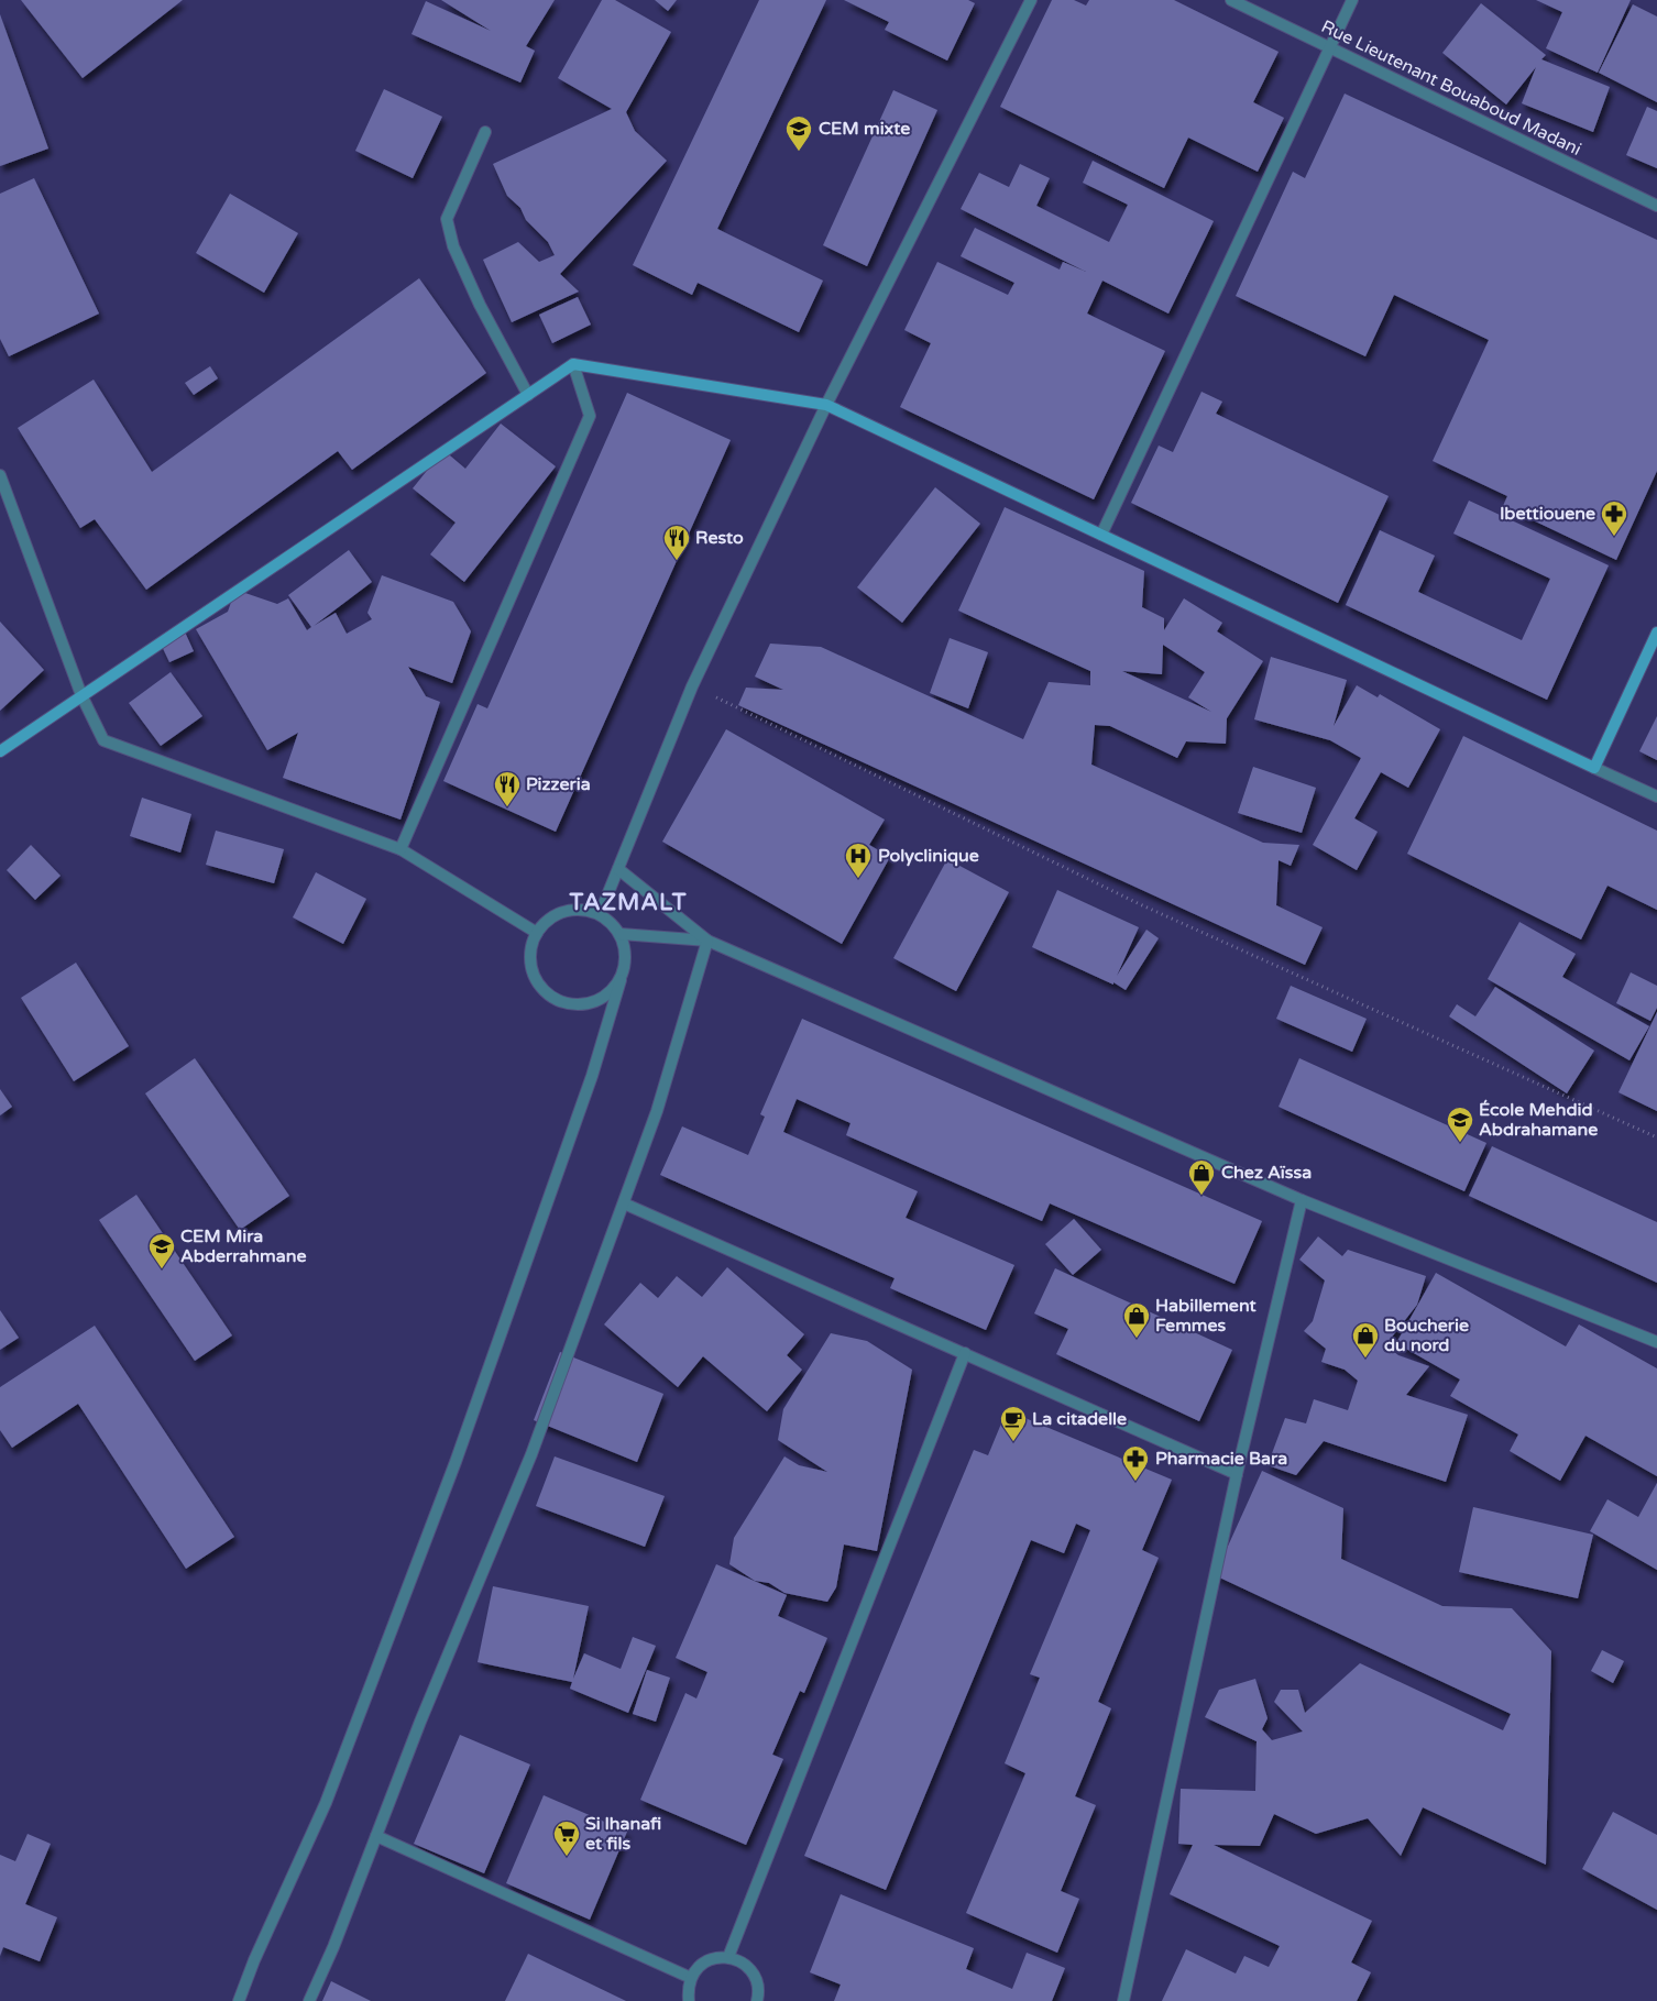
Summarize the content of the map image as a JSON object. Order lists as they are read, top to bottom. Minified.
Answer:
{"streets":{"street":["Rue Lieutenant Bouaboud Madani"]},"districts":["TAZMALT"],"places":{"school or university":["CEM mixte","École Mehdid Abdrahamane","CEM Mira Abderrahmane"],"pharmacy":["Ibettiouene","Pharmacie Bara"],"restaurant":["Resto","Pizzeria"],"hospital":["Polyclinique"],"shop":["Chez Aïssa","Habillement Femmes","Boucherie du nord"],"cafe":["La citadelle"],"supermarket":["Si lhanafi et fils"]}}
